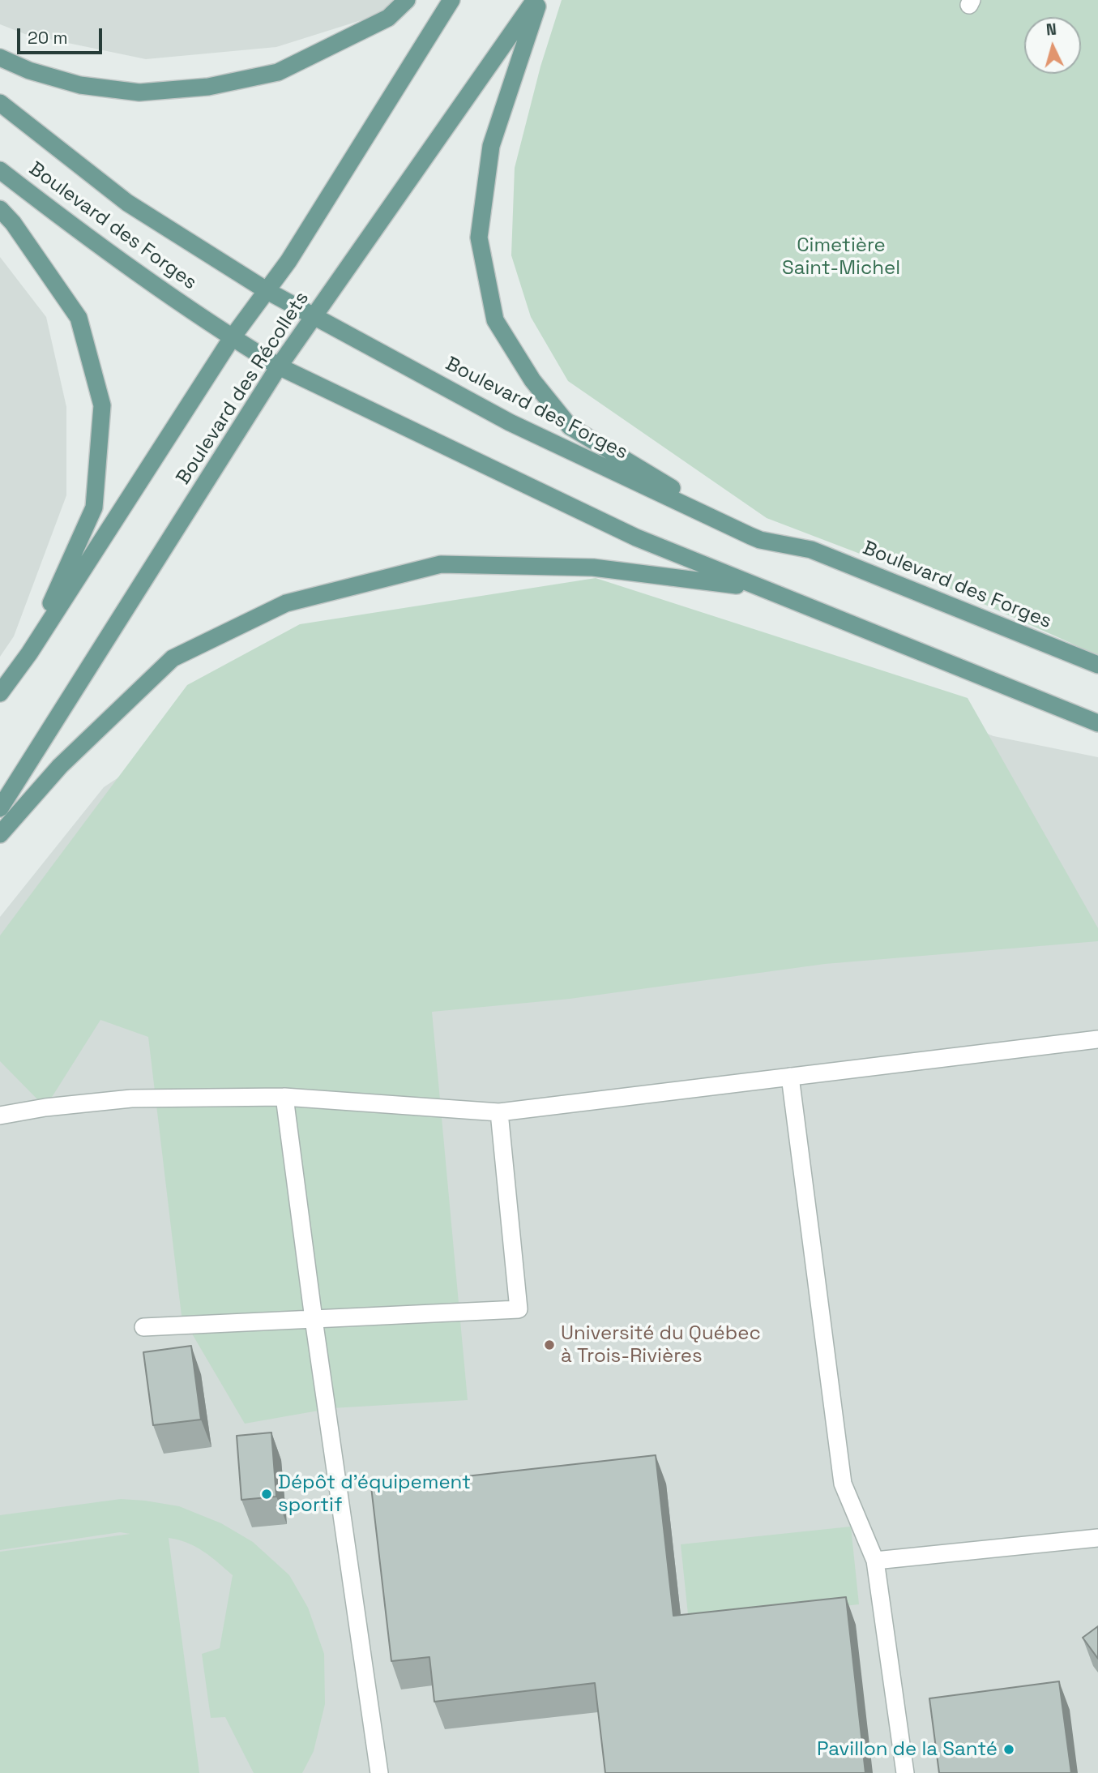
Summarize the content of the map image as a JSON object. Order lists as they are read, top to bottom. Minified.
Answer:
{"streets":{"main road":["Boulevard des Forges","Boulevard des Récollets"]},"crossings":[["Boulevard des Forges","Boulevard des Récollets"]],"parks":["Cimetière Saint-Michel"],"places":["Université du Québec à Trois-Rivières","Dépôt d'équipement sportif","Pavillon de la Santé"],"scale_bar":"20 m","north":"top"}
